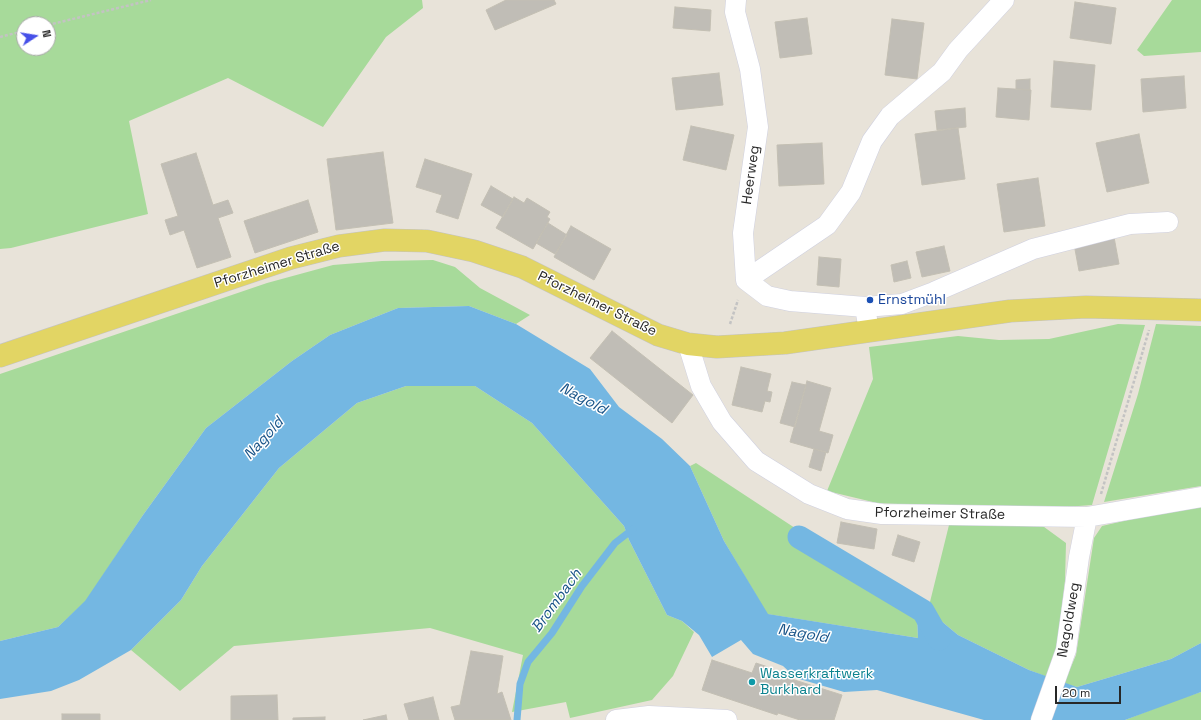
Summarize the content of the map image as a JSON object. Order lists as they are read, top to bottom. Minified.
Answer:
{"streets":{"main road":["Pforzheimer Straße"],"street":["Heerweg","Nagoldweg"]},"crossings":[["Pforzheimer Straße","Nagoldweg"]],"water":["Nagold","Brombach"],"places":["Ernstmühl","Wasserkraftwerk Burkhard"],"scale_bar":"20 m","north":"right"}
